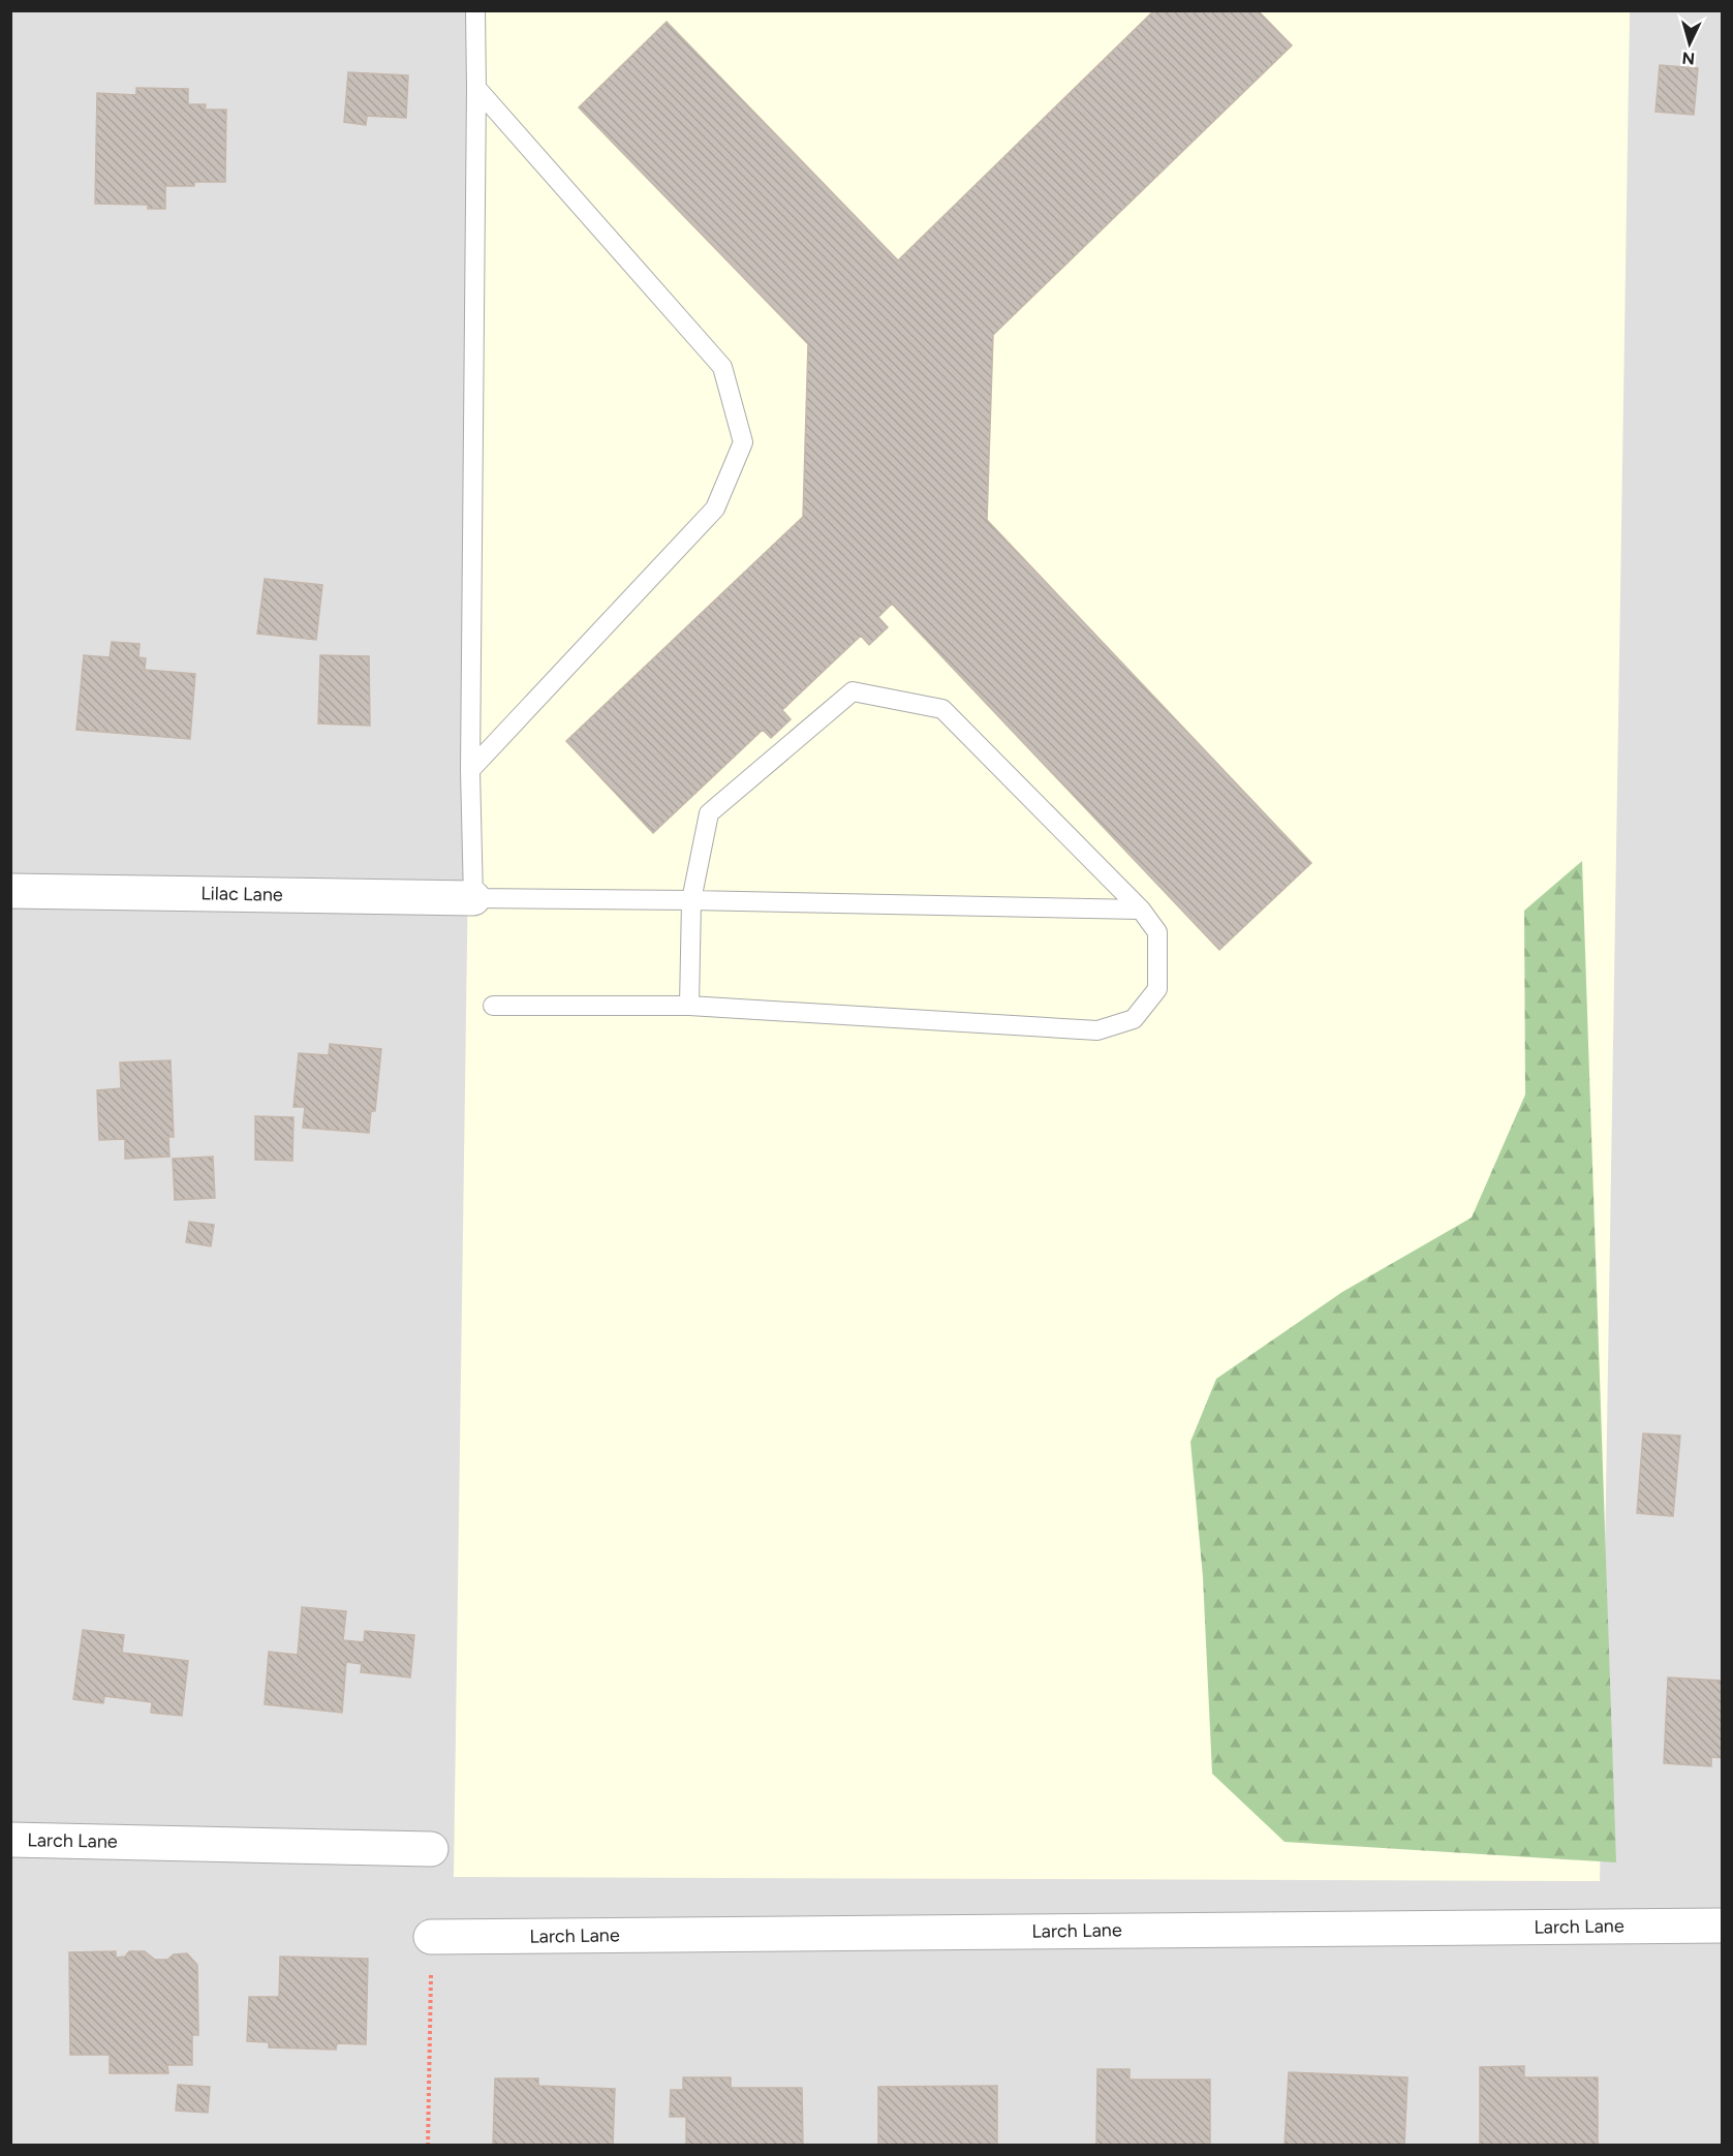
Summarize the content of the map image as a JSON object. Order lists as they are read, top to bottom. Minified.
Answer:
{"streets":{"street":["Lilac Lane","Larch Lane"]},"north":"bottom"}
